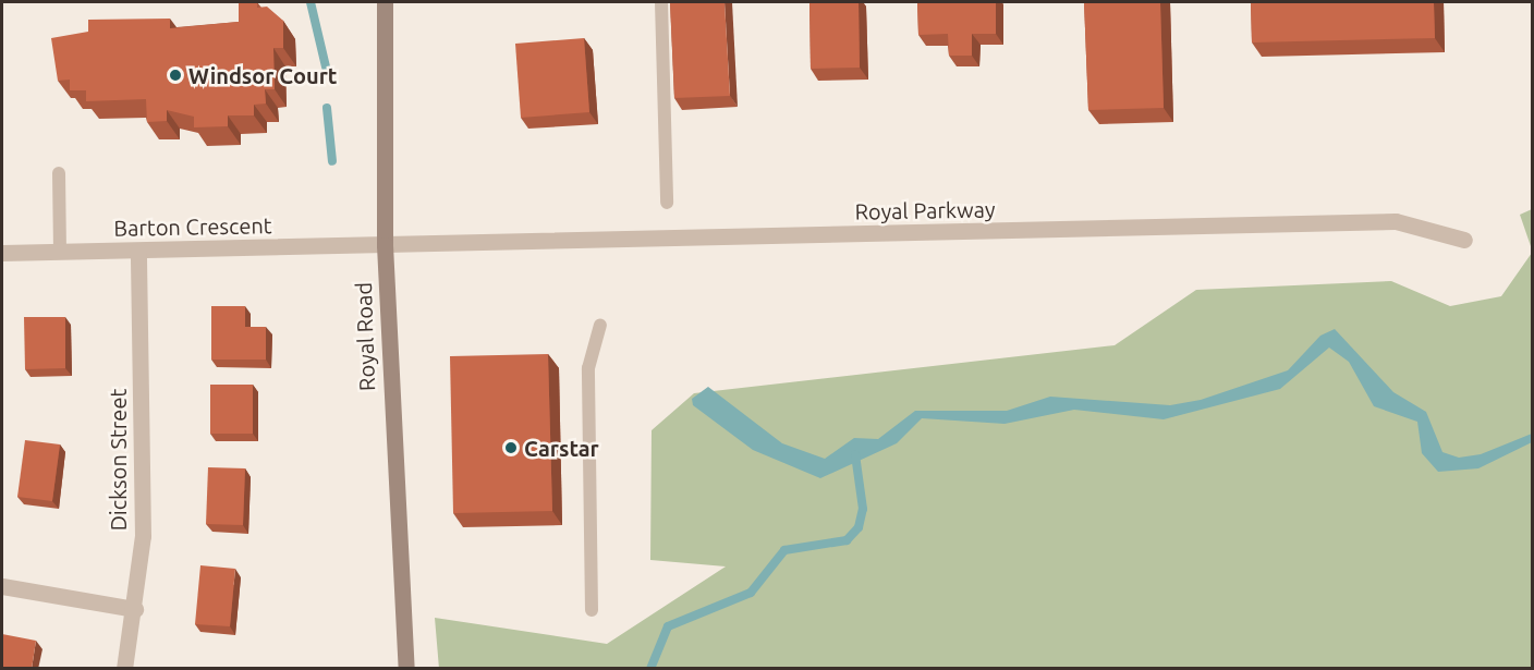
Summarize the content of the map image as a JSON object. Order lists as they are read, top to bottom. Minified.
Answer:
{"streets":{"main road":["Royal Road"],"street":["Royal Parkway","Barton Crescent","Dickson Street"]},"crossings":[["Royal Parkway","Barton Crescent"],["Royal Parkway","Royal Road"],["Barton Crescent","Royal Road"],["Barton Crescent","Dickson Street"]],"places":["Windsor Court","Carstar"]}
